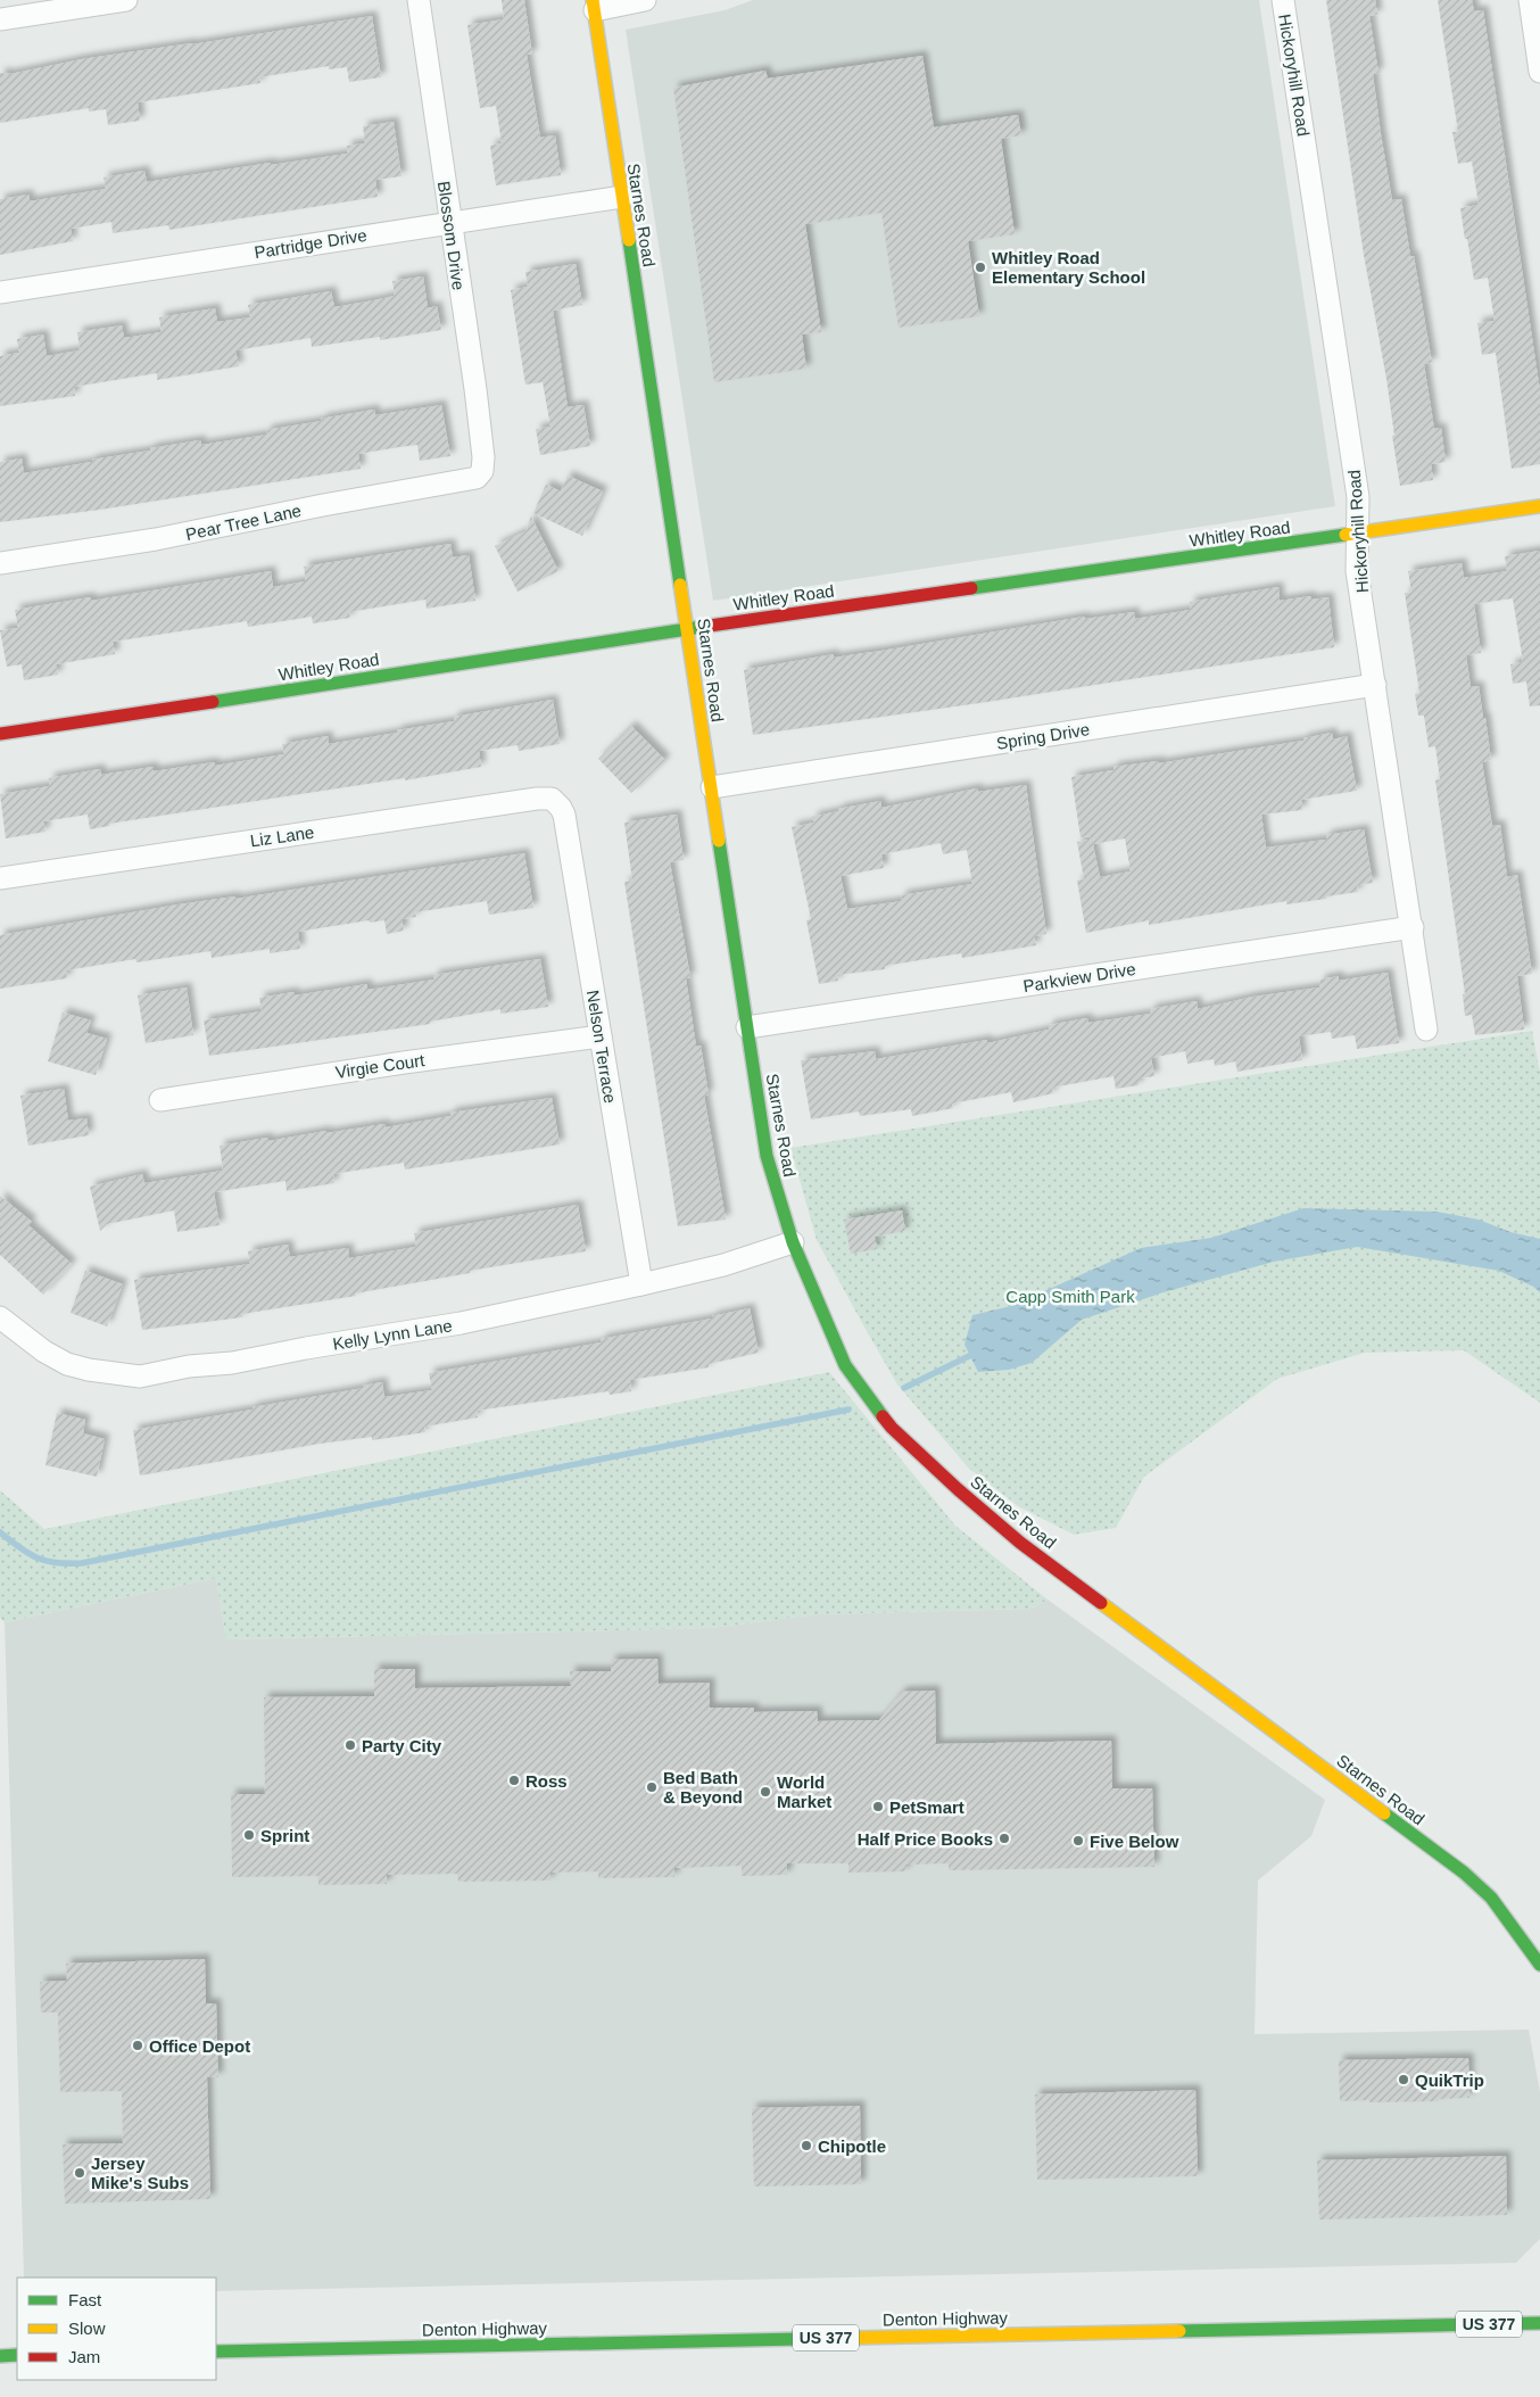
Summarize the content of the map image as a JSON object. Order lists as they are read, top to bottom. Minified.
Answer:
{"streets":{"main road":["Starnes Road","Whitley Road","Denton Highway","US 377"],"street":["Hickoryhill Road","Blossom Drive","Partridge Drive","Pear Tree Lane","Spring Drive","Liz Lane","Parkview Drive","Nelson Terrace","Virgie Court","Kelly Lynn Lane"]},"crossings":[["Hickoryhill Road","Whitley Road"],["Hickoryhill Road","Spring Drive"],["Hickoryhill Road","Parkview Drive"],["Starnes Road","Partridge Drive"],["Starnes Road","Whitley Road"],["Starnes Road","Spring Drive"],["Starnes Road","Parkview Drive"],["Starnes Road","Kelly Lynn Lane"],["Blossom Drive","Partridge Drive"],["Blossom Drive","Pear Tree Lane"],["Liz Lane","Nelson Terrace"],["Nelson Terrace","Virgie Court"],["Nelson Terrace","Kelly Lynn Lane"]],"parks":["Capp Smith Park"],"places":["Whitley Road Elementary School","Party City","Ross","Bed Bath & Beyond","World Market","PetSmart","Sprint","Half Price Books","Five Below","Office Depot","QuikTrip","Chipotle","Jersey Mike's Subs"],"legend":["Fast","Slow","Jam"]}
